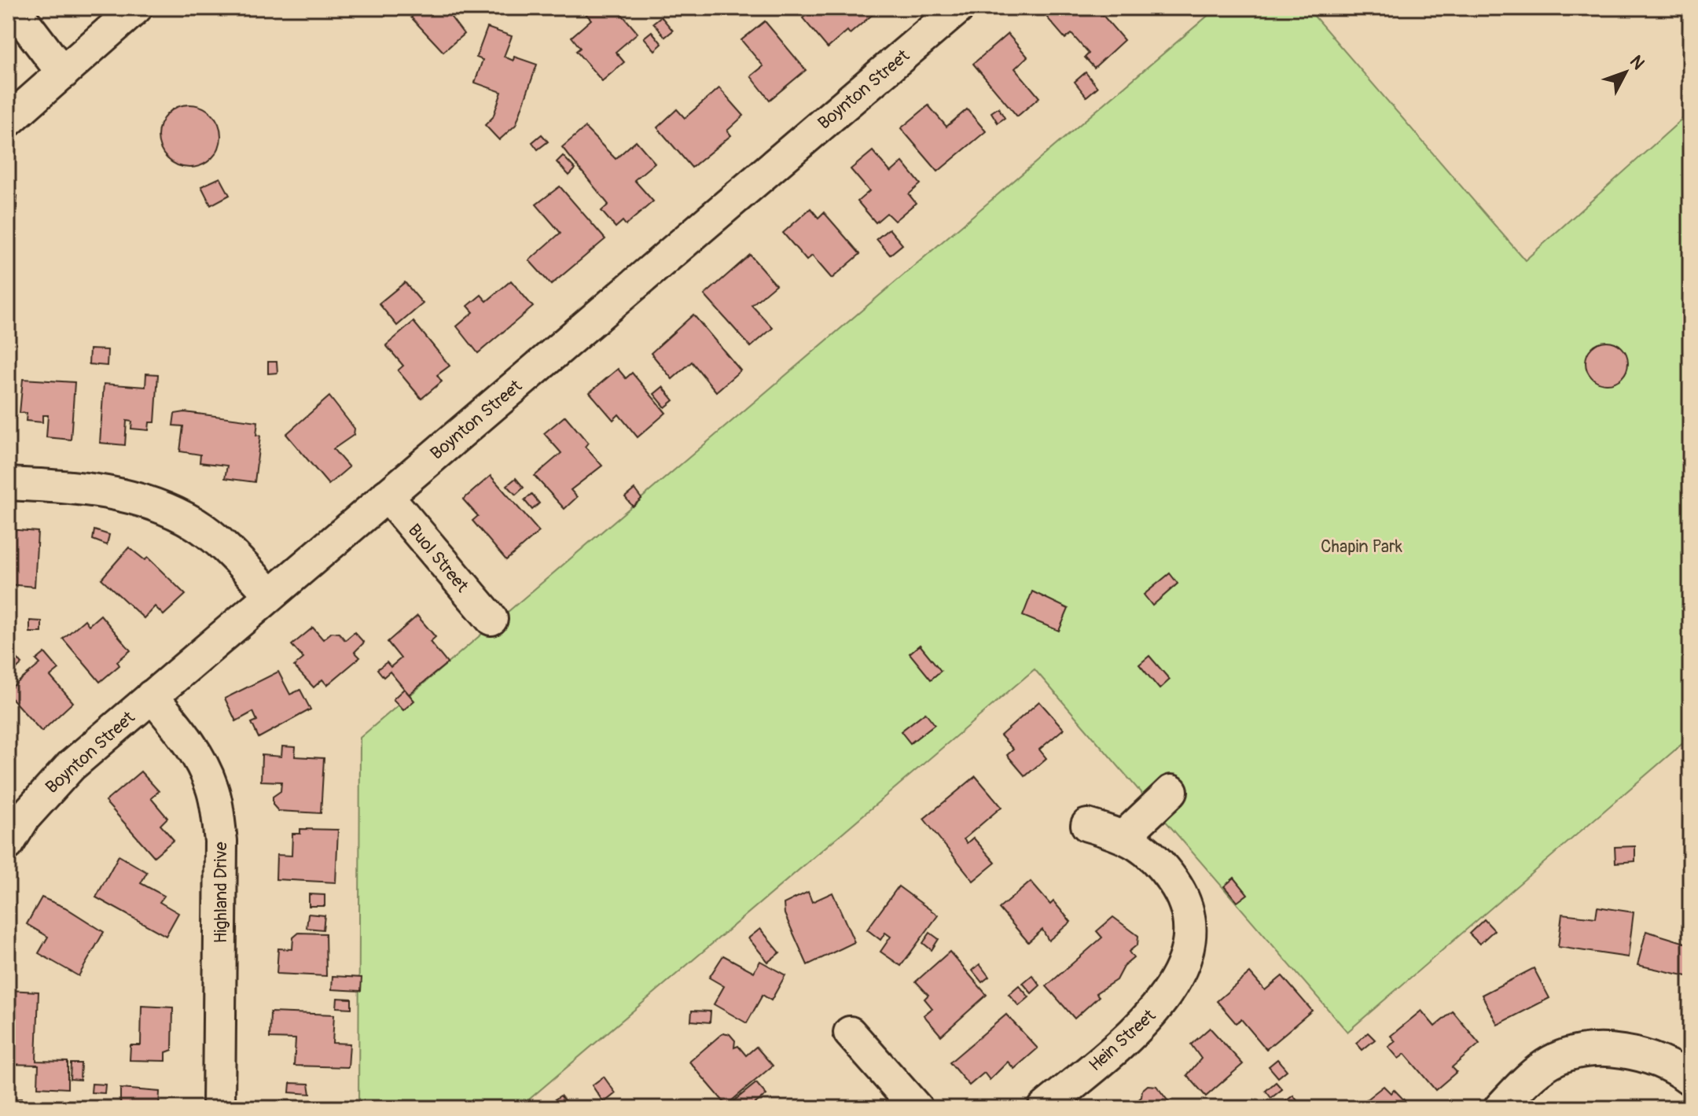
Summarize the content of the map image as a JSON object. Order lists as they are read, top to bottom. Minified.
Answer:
{"streets":{"street":["Boynton Street","Buol Street","Highland Drive","Hein Street"]},"crossings":[["Boynton Street","Buol Street"],["Boynton Street","Highland Drive"]],"parks":["Chapin Park"],"north":"top right"}
